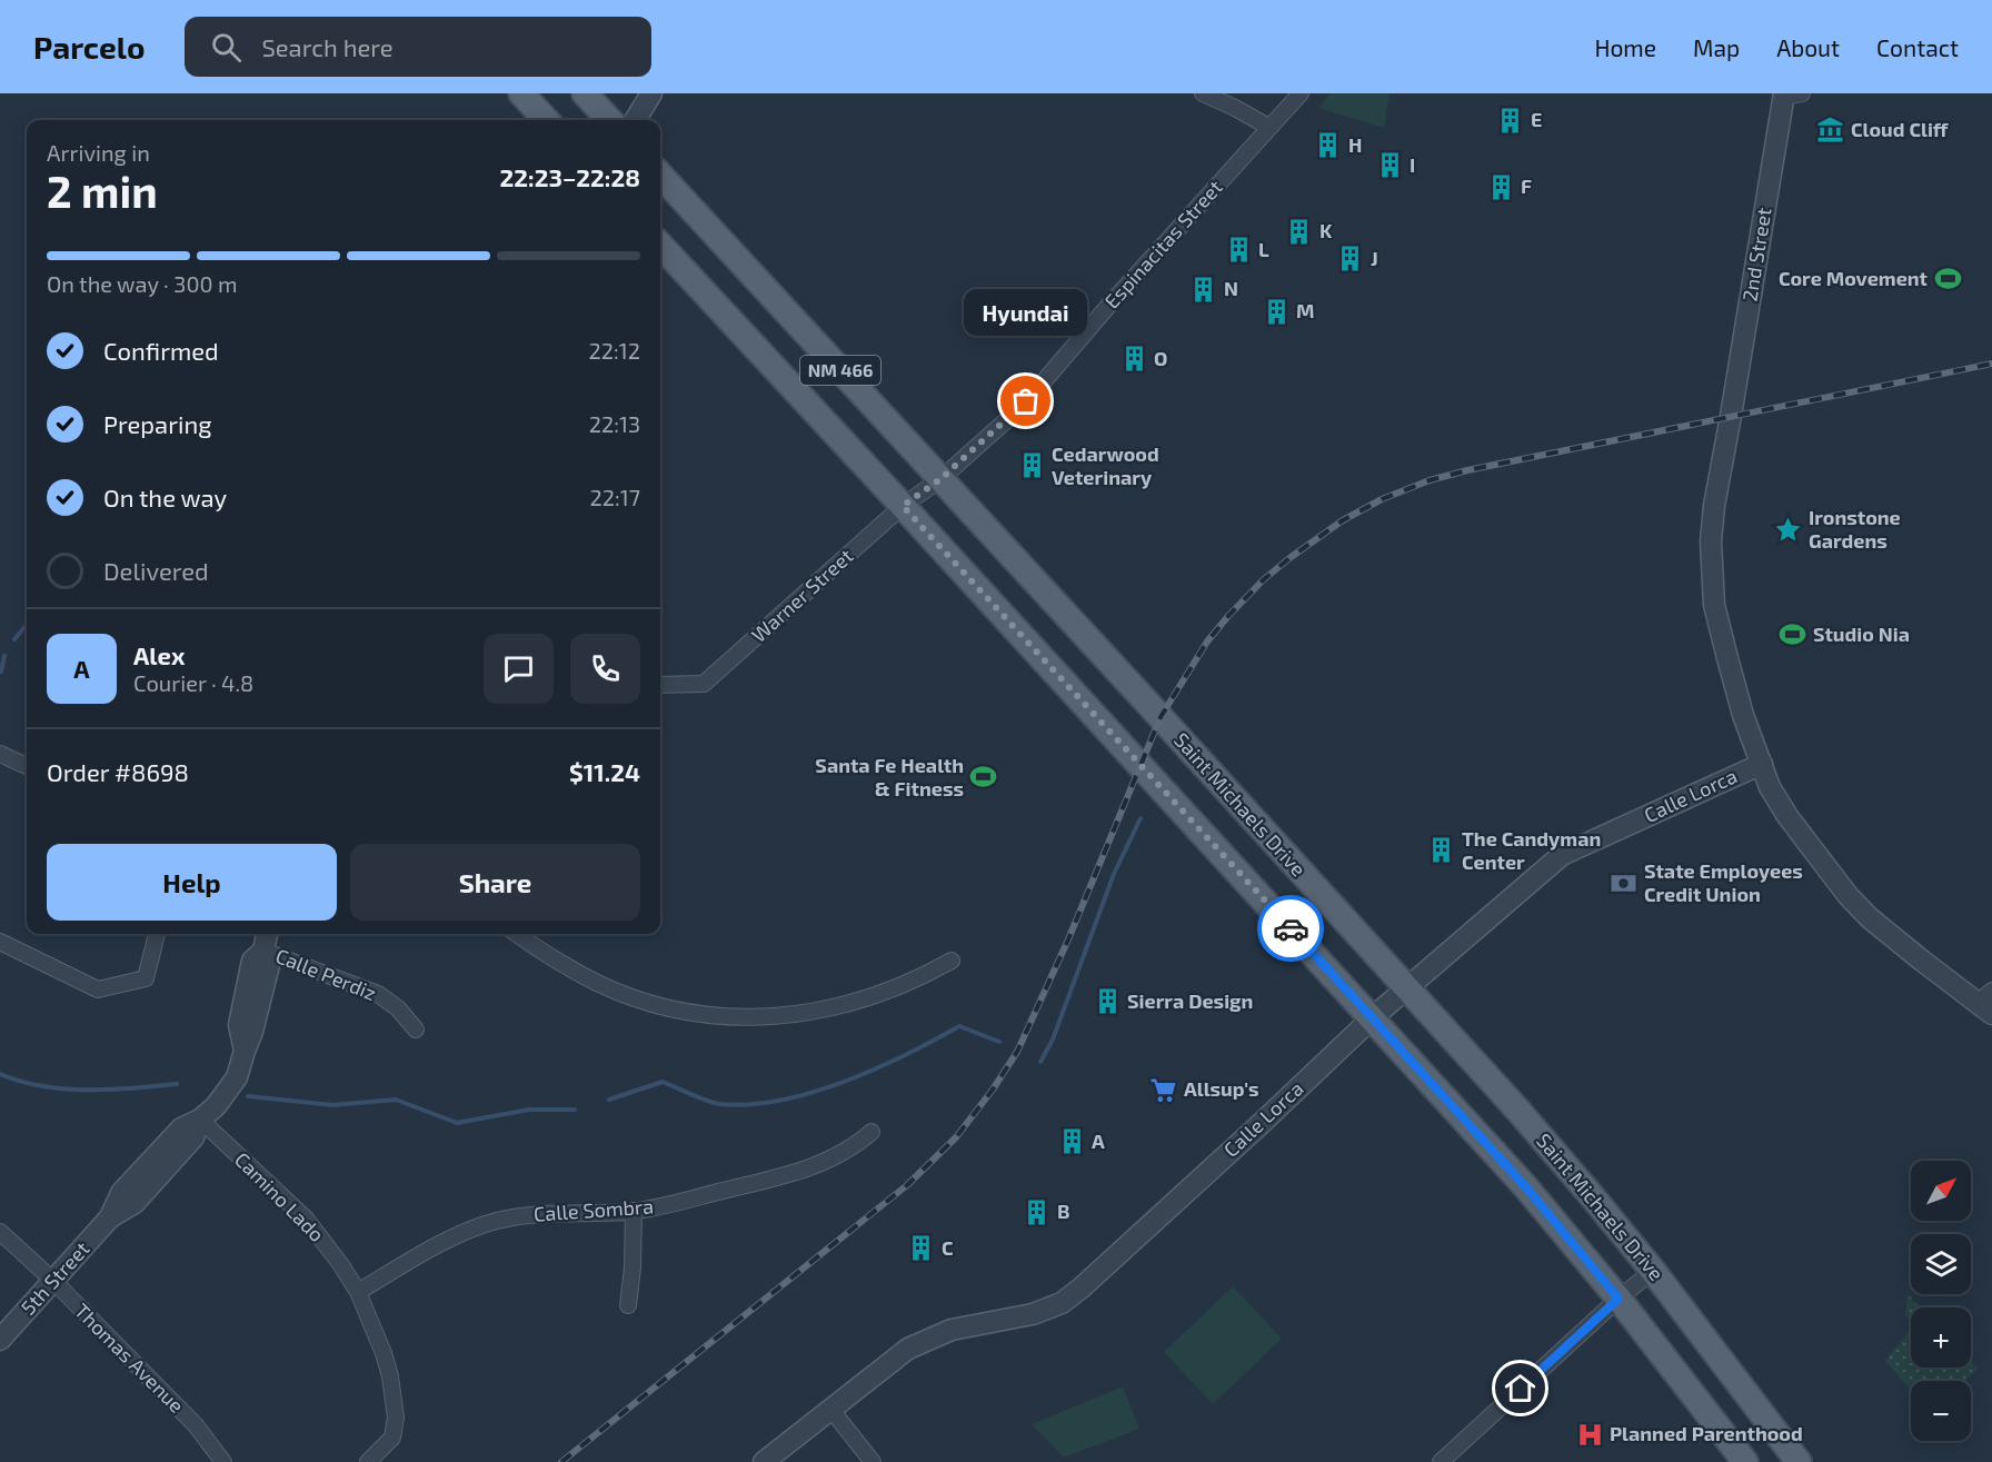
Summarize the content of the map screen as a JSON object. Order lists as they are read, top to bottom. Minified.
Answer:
{"streets":{"main road":["NM 466","Saint Michaels Drive"],"street":["Espinacitas Street","2nd Street","Warner Street","Calle Lorca","Calle Perdiz","Camino Lado","Calle Sombra","5th Street","Thomas Avenue"]},"crossings":[["Espinacitas Street","Warner Street"],["Espinacitas Street","Saint Michaels Drive"],["2nd Street","Calle Lorca"],["NM 466","Warner Street"],["NM 466","Calle Lorca"],["Warner Street","Saint Michaels Drive"],["Calle Lorca","Saint Michaels Drive"],["Calle Perdiz","5th Street"],["Camino Lado","Calle Sombra"],["Camino Lado","5th Street"],["5th Street","Thomas Avenue"]],"places":{"building":["E","H","I","F","K","L","J","N","M","O","Cedarwood Veterinary","The Candyman Center","Sierra Design","A","B","C"],"museum":["Cloud Cliff"],"sports":["Core Movement","Studio Nia","Santa Fe Health & Fitness"],"other":["Hyundai"],"place":["Ironstone Gardens"],"bank":["State Employees Credit Union"],"supermarket":["Allsup's"],"hospital":["Planned Parenthood"]},"north":"top right","page":{"header":"Parcelo","search":"Search here","nav":["Home","Map","About","Contact"],"heading":["2 min","Arriving in","22:23–22:28"],"panel":["Alex","Courier · 4.8","Order #8698","$11.24"],"bar":"On the way · 300 m","bubble":"Hyundai","list":[["Confirmed","22:12"],["Preparing","22:13"],["On the way","22:17"],"Delivered"],"round":"A","buttons":["Help","Share"],"map_buttons":["+","−"]}}
